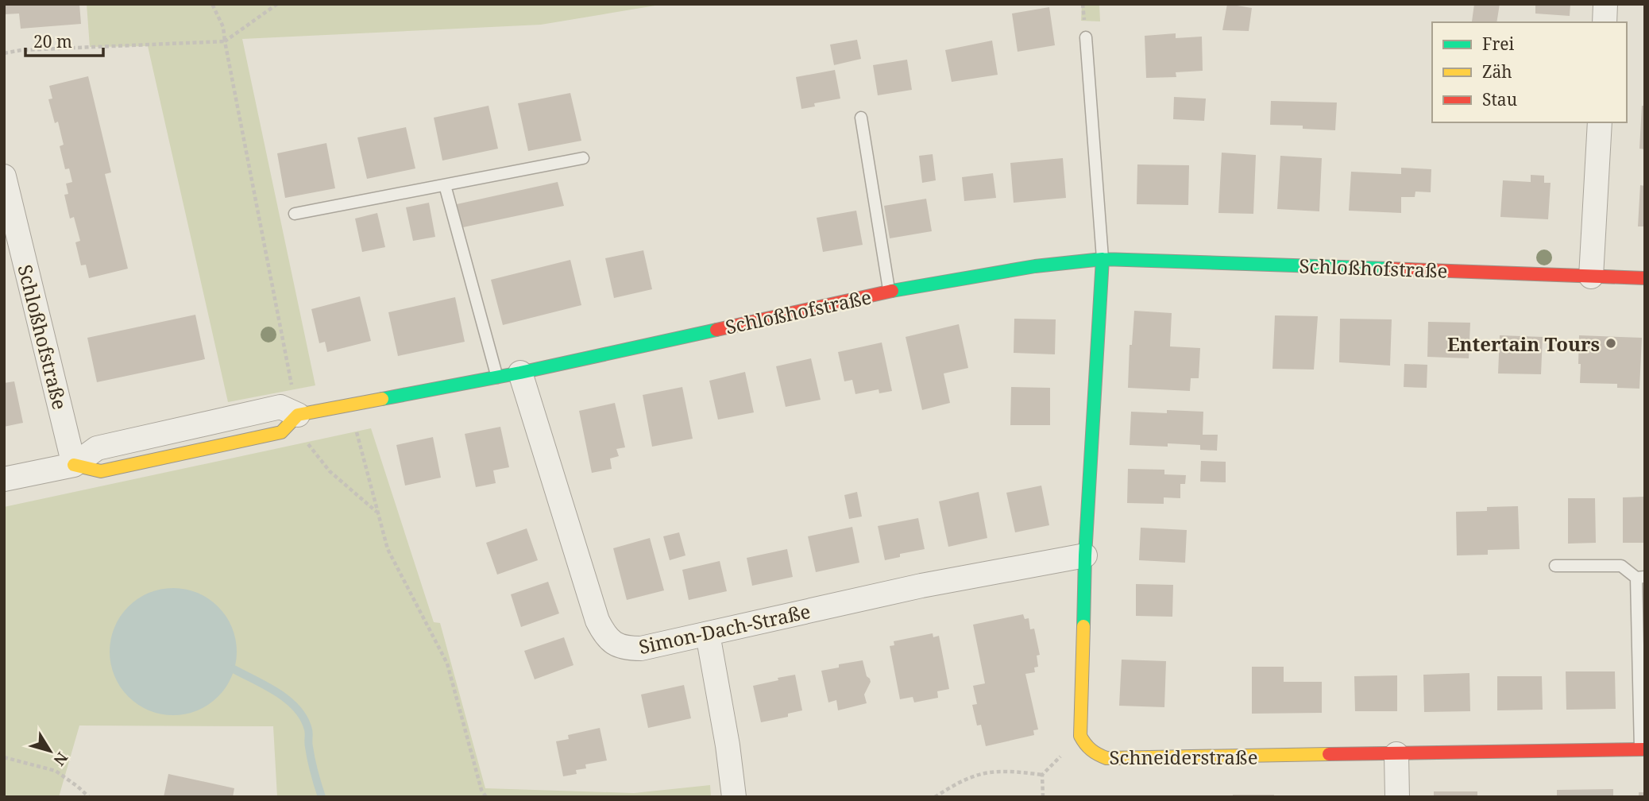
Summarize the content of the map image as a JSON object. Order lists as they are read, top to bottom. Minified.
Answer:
{"streets":{"street":["Schloßhofstraße","Simon-Dach-Straße","Schneiderstraße"]},"crossings":[["Schloßhofstraße","Simon-Dach-Straße"]],"places":["Entertain Tours"],"legend":["Frei","Zäh","Stau"],"scale_bar":"20 m","north":"bottom right"}
